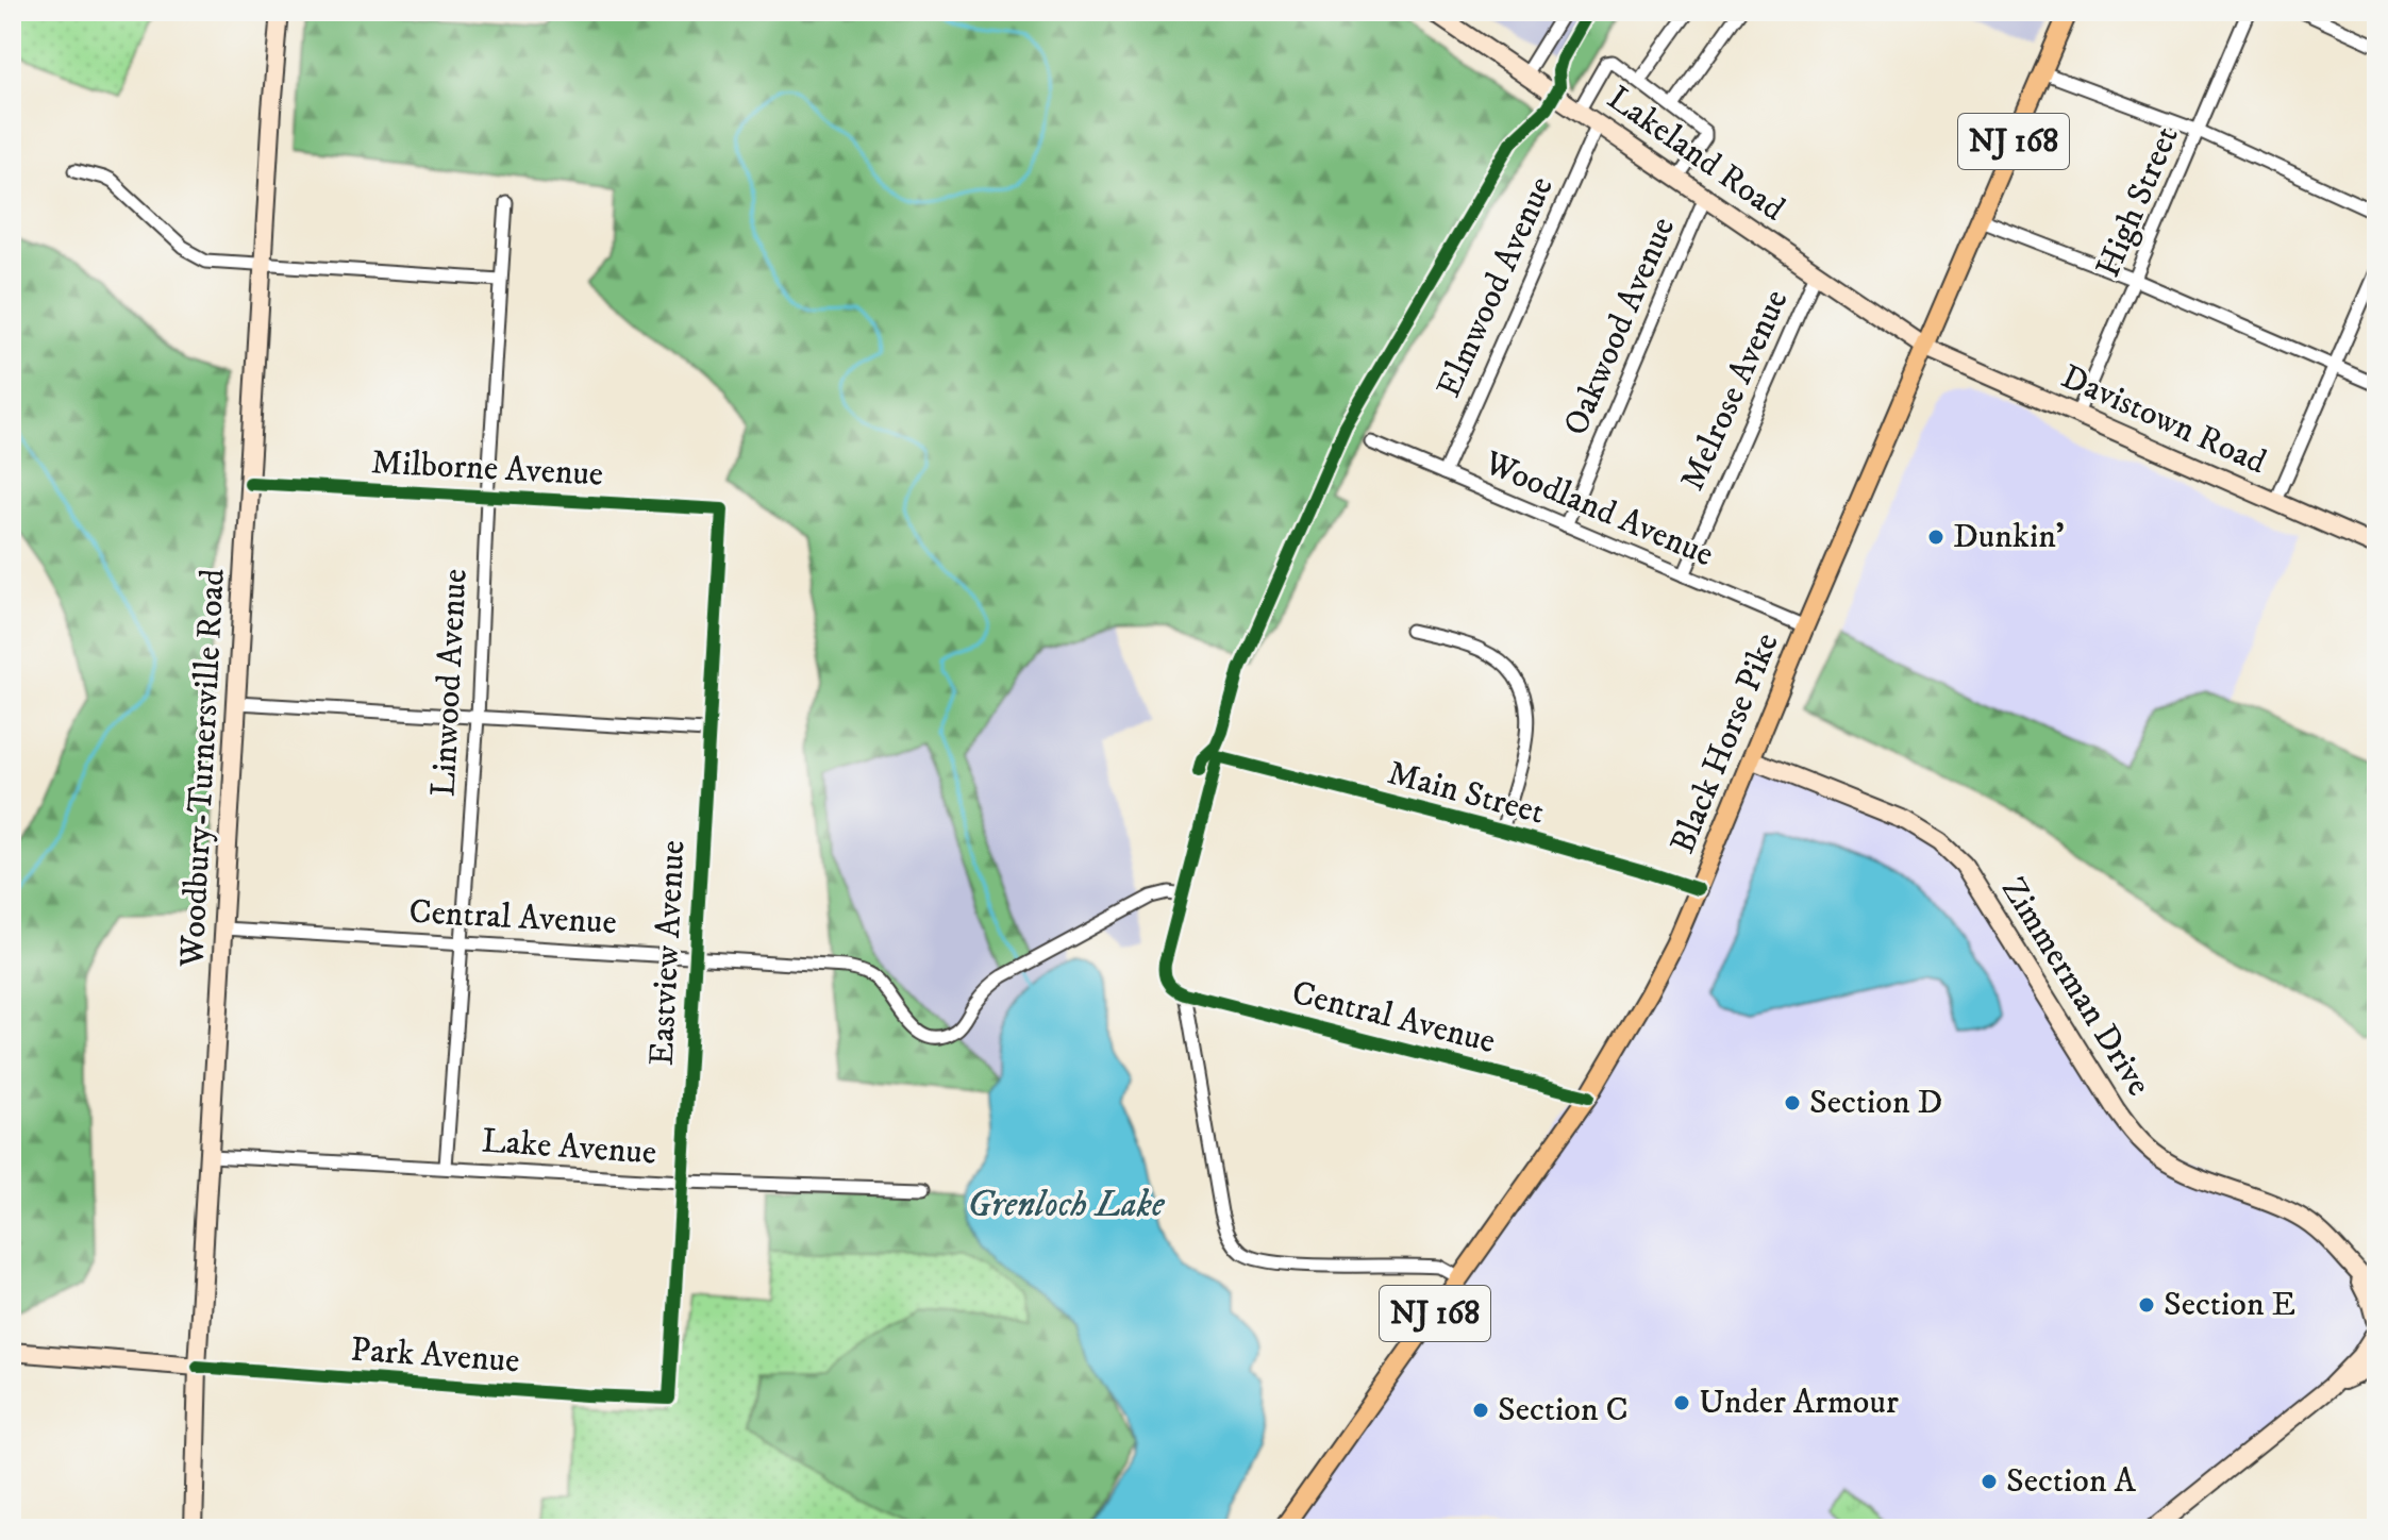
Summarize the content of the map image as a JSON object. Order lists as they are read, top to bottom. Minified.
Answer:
{"streets":{"main road":["NJ 168","Black Horse Pike"],"street":["Lakeland Road","High Street","Elmwood Avenue","Oakwood Avenue","Melrose Avenue","Davistown Road","Milborne Avenue","Woodland Avenue","Linwood Avenue","Woodbury-Turnersville Road","Main Street","Central Avenue","Eastview Avenue","Zimmerman Drive","Lake Avenue","Park Avenue"]},"crossings":[["Lakeland Road","Elmwood Avenue"],["Lakeland Road","Oakwood Avenue"],["Lakeland Road","Melrose Avenue"],["Lakeland Road","Davistown Road"],["Lakeland Road","Black Horse Pike"],["High Street","Davistown Road"],["Elmwood Avenue","Woodland Avenue"],["Oakwood Avenue","Woodland Avenue"],["Melrose Avenue","Woodland Avenue"],["Davistown Road","Black Horse Pike"],["Milborne Avenue","Linwood Avenue"],["Milborne Avenue","Woodbury-Turnersville Road"],["Milborne Avenue","Eastview Avenue"],["Woodland Avenue","Black Horse Pike"],["Linwood Avenue","Central Avenue"],["Linwood Avenue","Lake Avenue"],["Black Horse Pike","Main Street"],["Black Horse Pike","Central Avenue"],["Black Horse Pike","Zimmerman Drive"],["Woodbury-Turnersville Road","Central Avenue"],["Woodbury-Turnersville Road","Lake Avenue"],["Woodbury-Turnersville Road","Park Avenue"],["Main Street","Central Avenue"],["Central Avenue","Eastview Avenue"],["Eastview Avenue","Lake Avenue"],["Eastview Avenue","Park Avenue"]],"water":["Grenloch Lake"],"places":["Dunkin'","Section D","Section E","Under Armour","Section C","Section A"]}
